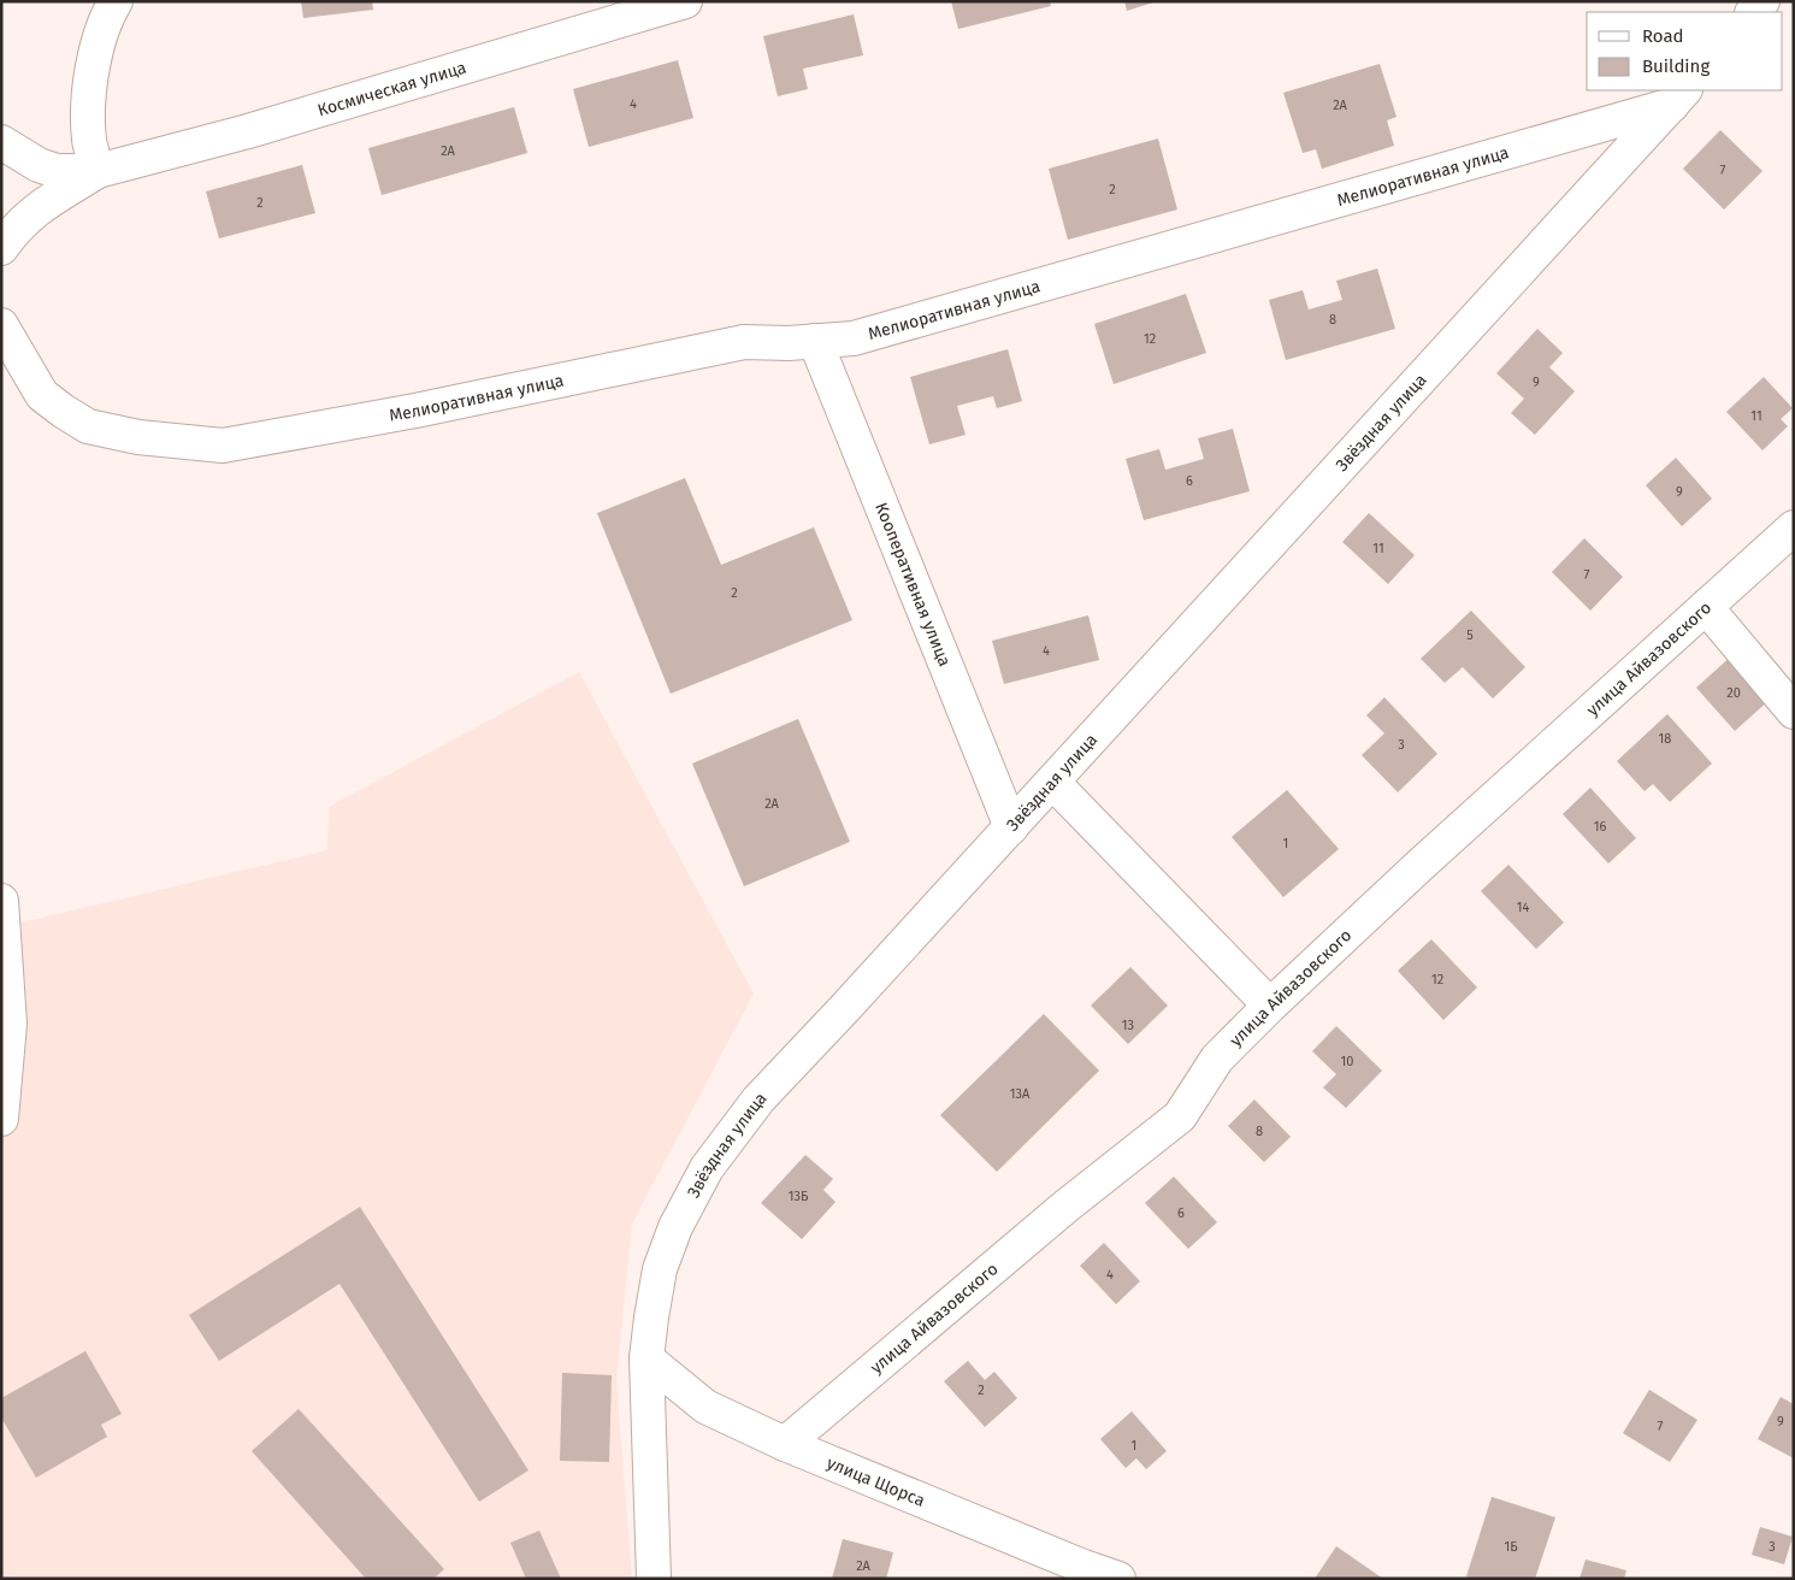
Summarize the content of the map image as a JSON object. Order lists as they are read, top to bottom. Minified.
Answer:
{"streets":{"street":["Космическая улица","Мелиоративная улица","Звёздная улица","Кооперативная улица","улица Айвазовского","улица Щорса"]},"crossings":[["Мелиоративная улица","Звёздная улица"],["Мелиоративная улица","Кооперативная улица"],["Звёздная улица","Кооперативная улица"],["Звёздная улица","улица Щорса"],["улица Айвазовского","улица Щорса"]],"house_numbers":["4","2А","2А","7","2","2","8","12","9","11","6","9","11","7","2","5","4","20","18","3","2А","16","1","14","12","13","10","13А","8","13Б","6","4","2","9","7","1","1Б","3","2А"],"legend":["Road","Building"]}
